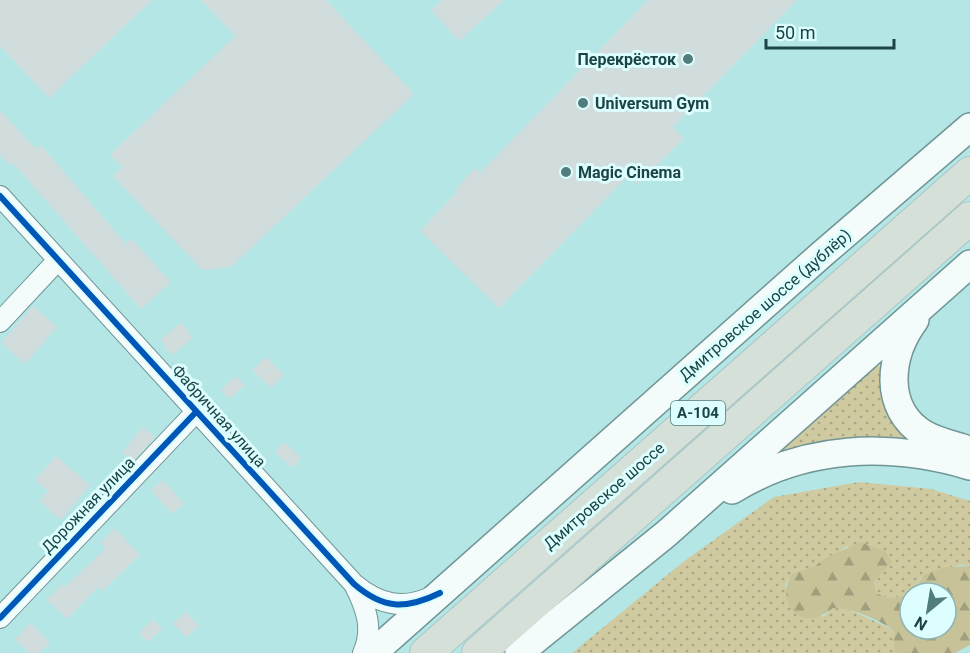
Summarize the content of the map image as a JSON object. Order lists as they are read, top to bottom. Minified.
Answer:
{"streets":{"highway":["А-104","Дмитровское шоссе"],"main road":["Дмитровское шоссе (дублёр)"],"street":["Фабричная улица","Дорожная улица"]},"crossings":[["Дмитровское шоссе (дублёр)","Фабричная улица"],["Фабричная улица","Дорожная улица"]],"places":["Перекрёсток","Universum Gym","Magic Cinema"],"scale_bar":"50 m","north":"bottom left"}
